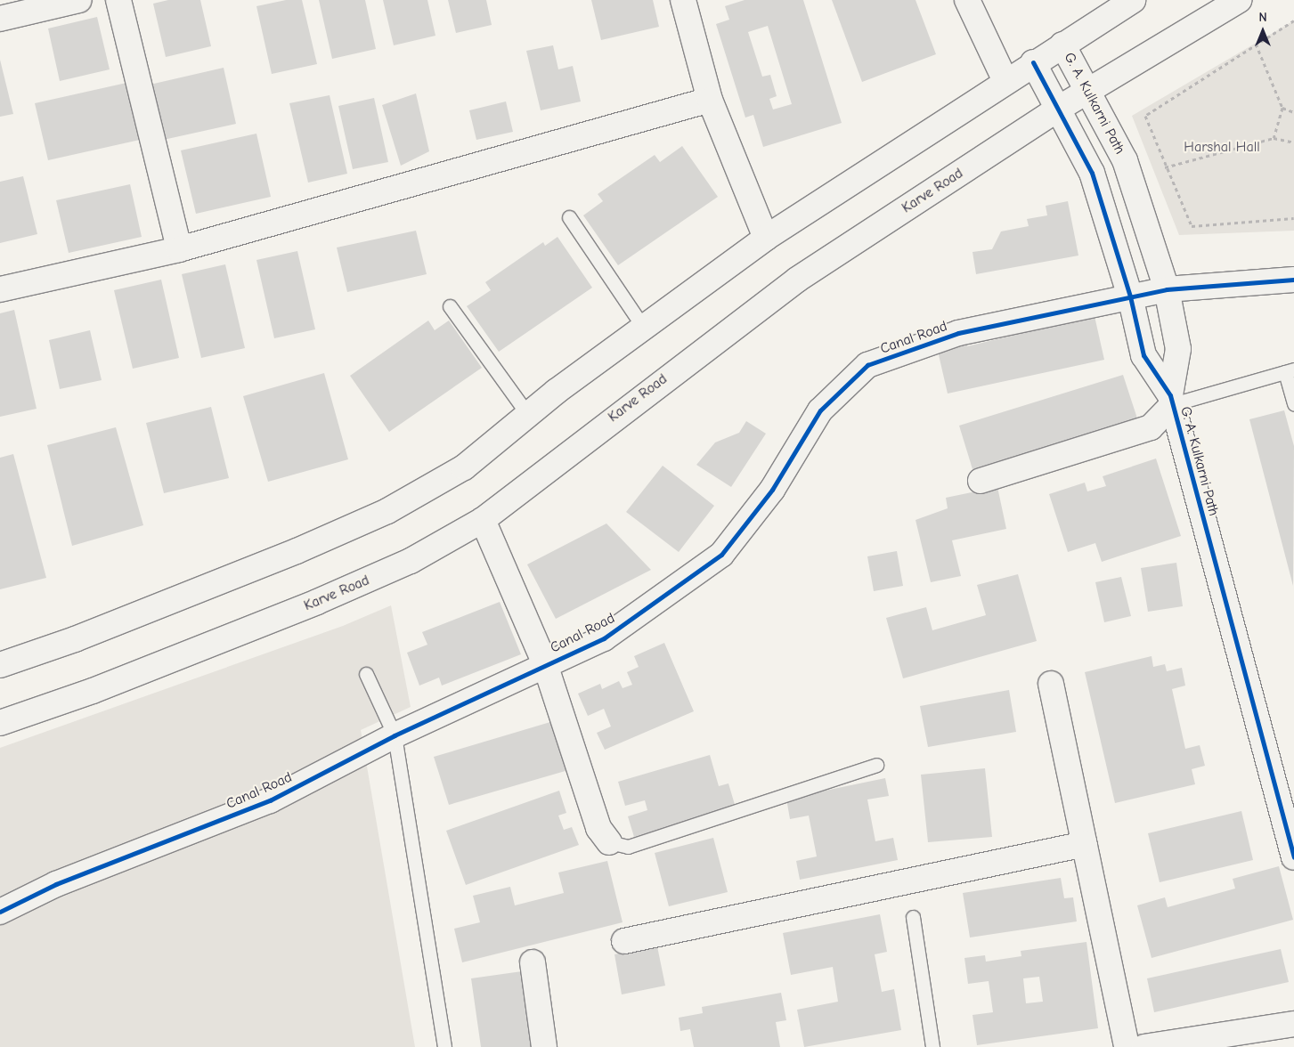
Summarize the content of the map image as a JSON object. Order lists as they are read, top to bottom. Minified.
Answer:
{"streets":{"street":["G. A. Kulkarni Path","Karve Road","Canal Road"]},"crossings":[["G. A. Kulkarni Path","Karve Road"],["G. A. Kulkarni Path","Canal Road"]],"parks":["Harshal Hall"],"north":"top"}
